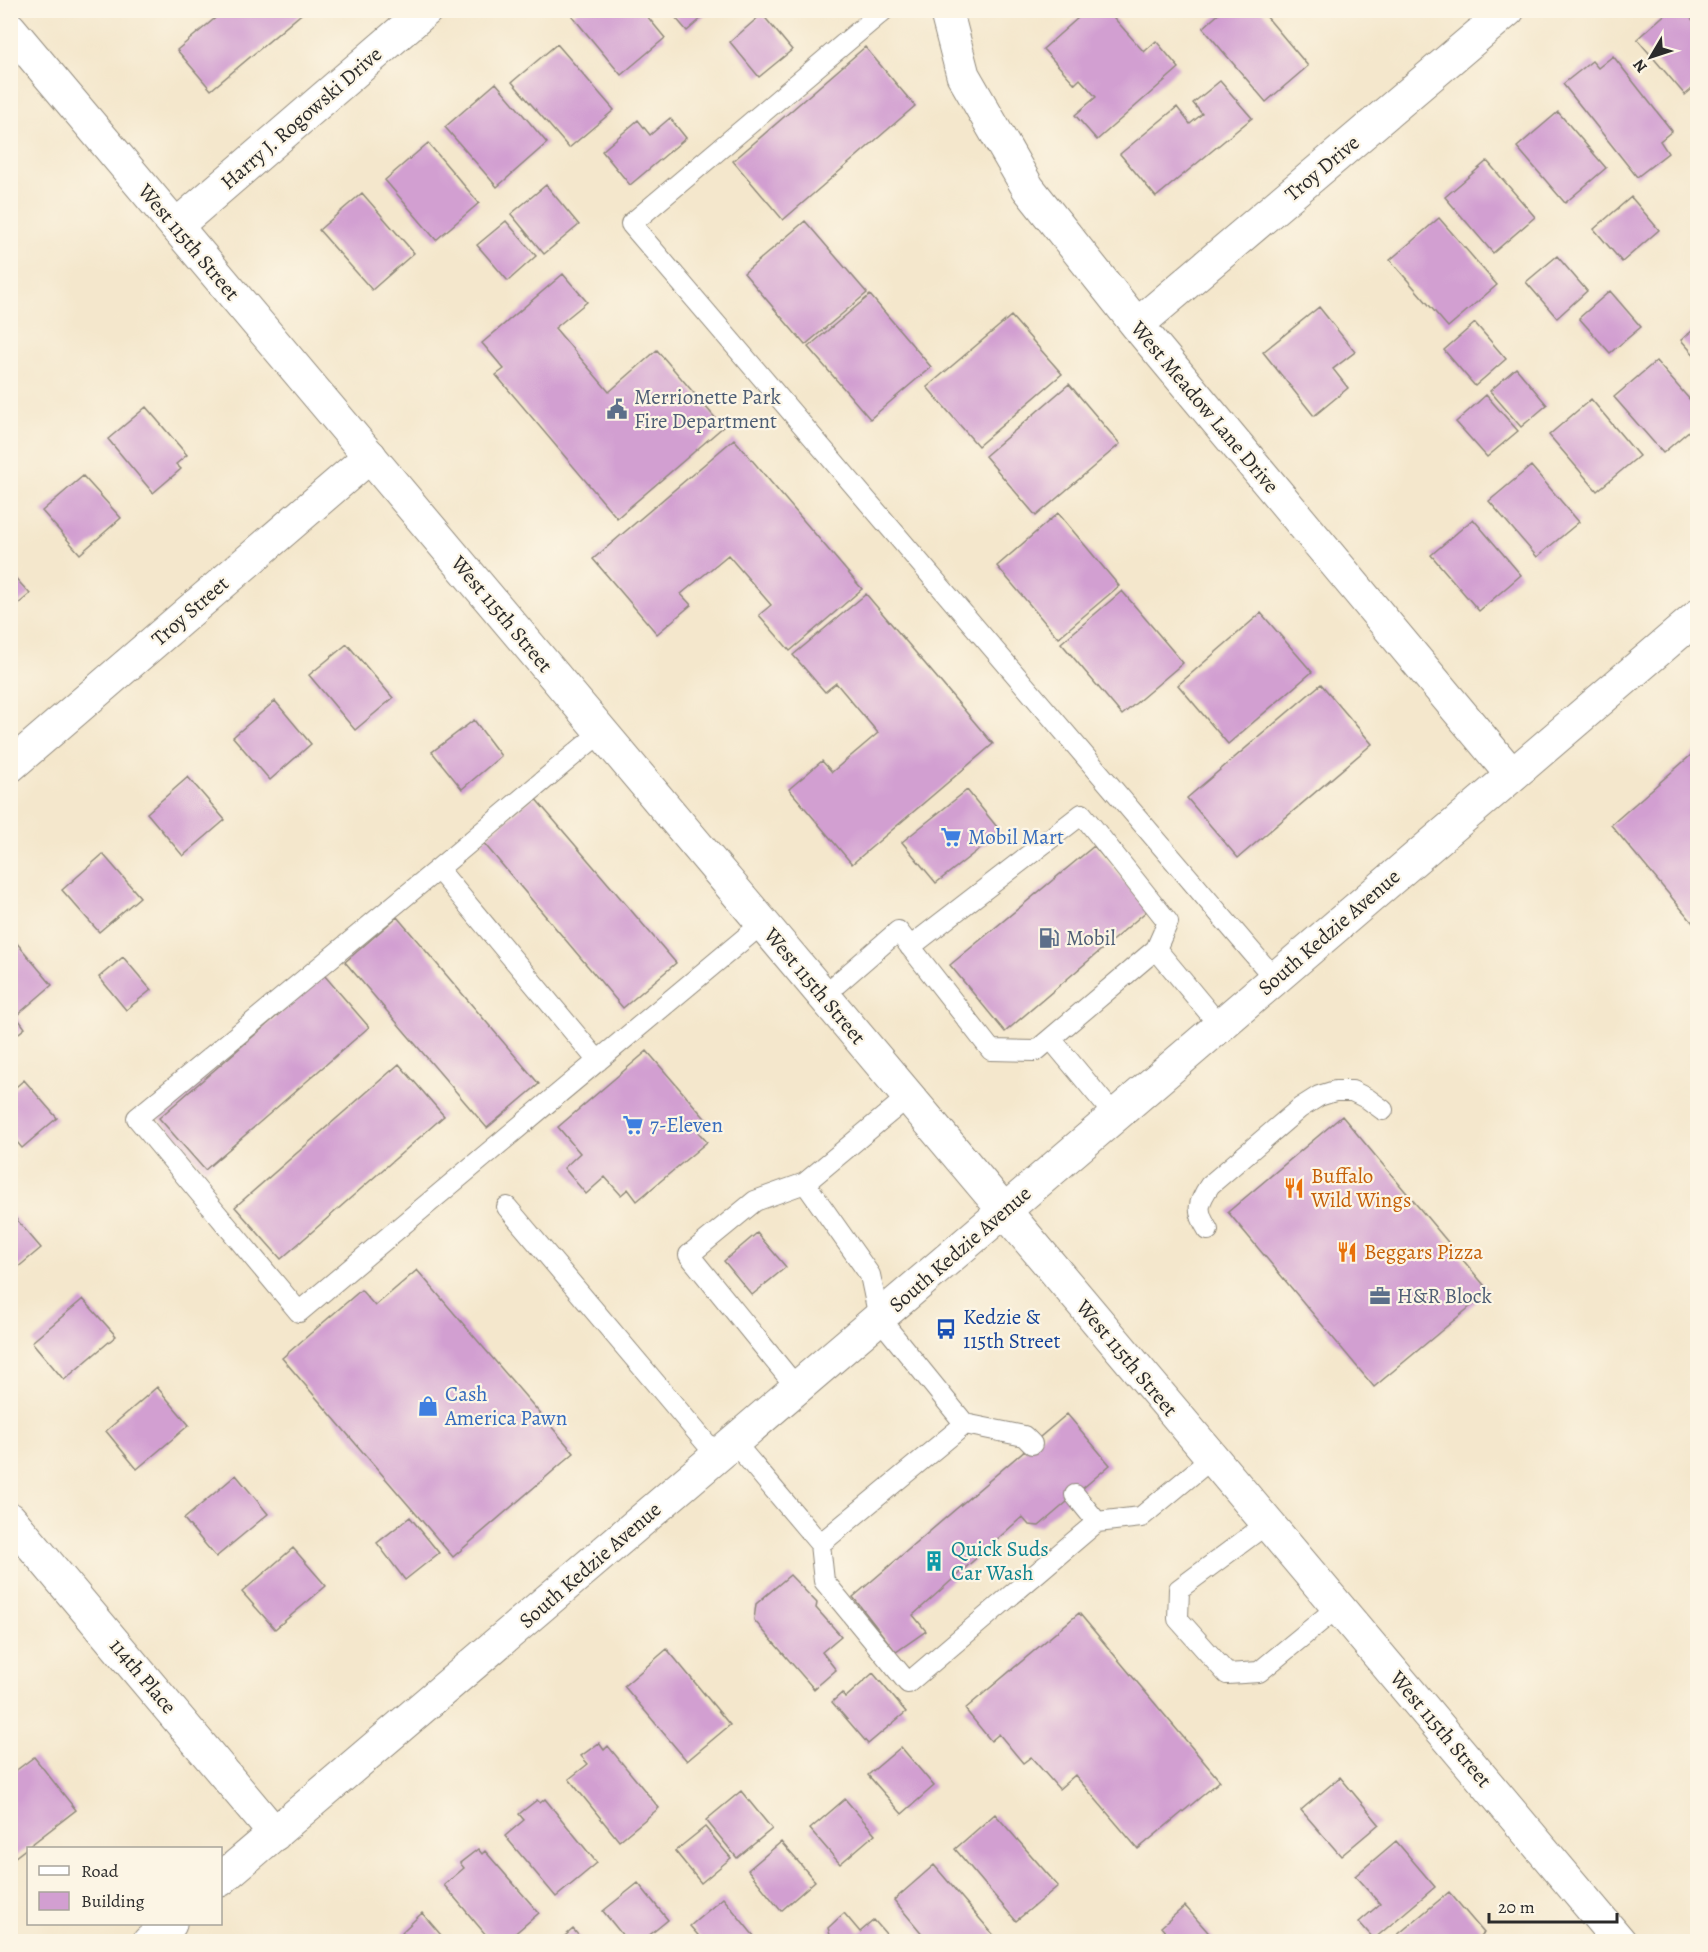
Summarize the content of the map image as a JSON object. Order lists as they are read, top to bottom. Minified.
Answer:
{"streets":{"street":["Harry J. Rogowski Drive","Troy Drive","West 115th Street","West Meadow Lane Drive","Troy Street","South Kedzie Avenue","114th Place"]},"crossings":[["Harry J. Rogowski Drive","West 115th Street"],["Troy Drive","West Meadow Lane Drive"],["West 115th Street","Troy Street"],["West 115th Street","South Kedzie Avenue"],["West Meadow Lane Drive","South Kedzie Avenue"],["South Kedzie Avenue","114th Place"]],"places":{"public building":["Merrionette Park Fire Department"],"supermarket":["Mobil Mart","7-Eleven"],"fuel station":["Mobil"],"restaurant":["Buffalo Wild Wings","Beggars Pizza"],"office":["H&R Block"],"bus stop":["Kedzie & 115th Street"],"shop":["Cash America Pawn"],"building":["Quick Suds Car Wash"]},"legend":["Road","Building"],"scale_bar":"20 m","north":"bottom left"}
